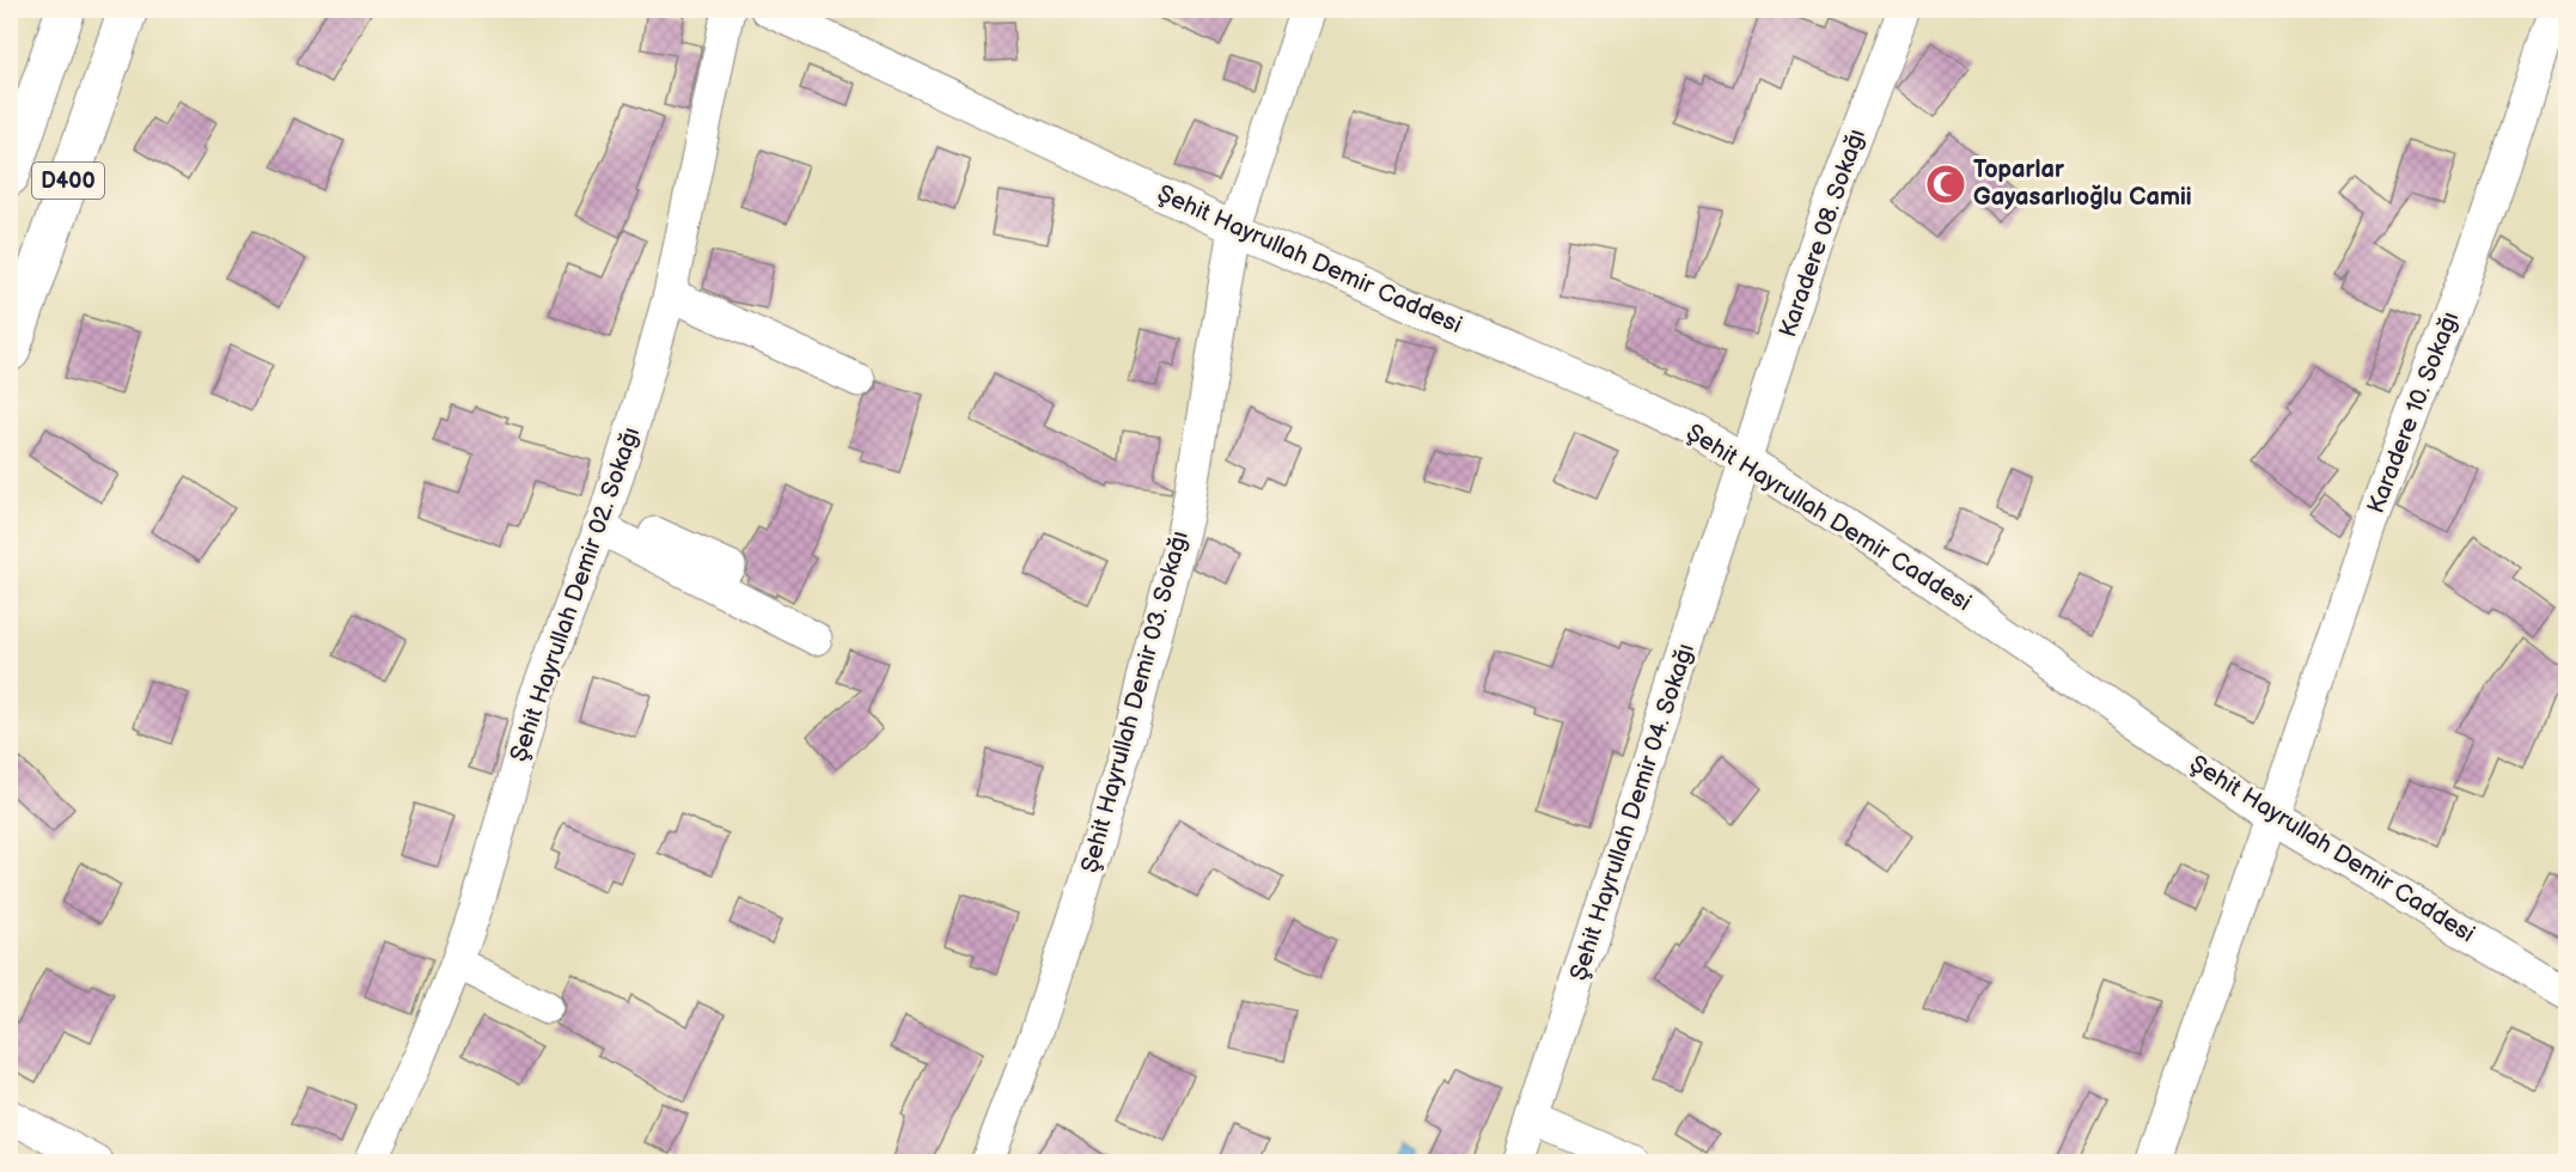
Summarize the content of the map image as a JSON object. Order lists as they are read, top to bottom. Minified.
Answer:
{"streets":{"highway":["D400"],"street":["Karadere 08. Sokağı","Şehit Hayrullah Demir Caddesi","Karadere 10. Sokağı","Şehit Hayrullah Demir 02. Sokağı","Şehit Hayrullah Demir 03. Sokağı","Şehit Hayrullah Demir 04. Sokağı"]},"crossings":[["Karadere 08. Sokağı","Şehit Hayrullah Demir Caddesi"],["Karadere 08. Sokağı","Şehit Hayrullah Demir 04. Sokağı"],["Şehit Hayrullah Demir Caddesi","Karadere 10. Sokağı"],["Şehit Hayrullah Demir Caddesi","Şehit Hayrullah Demir 03. Sokağı"],["Şehit Hayrullah Demir Caddesi","Şehit Hayrullah Demir 04. Sokağı"]],"places":{"mosque":["Toparlar Gayasarlıoğlu Camii"]}}
